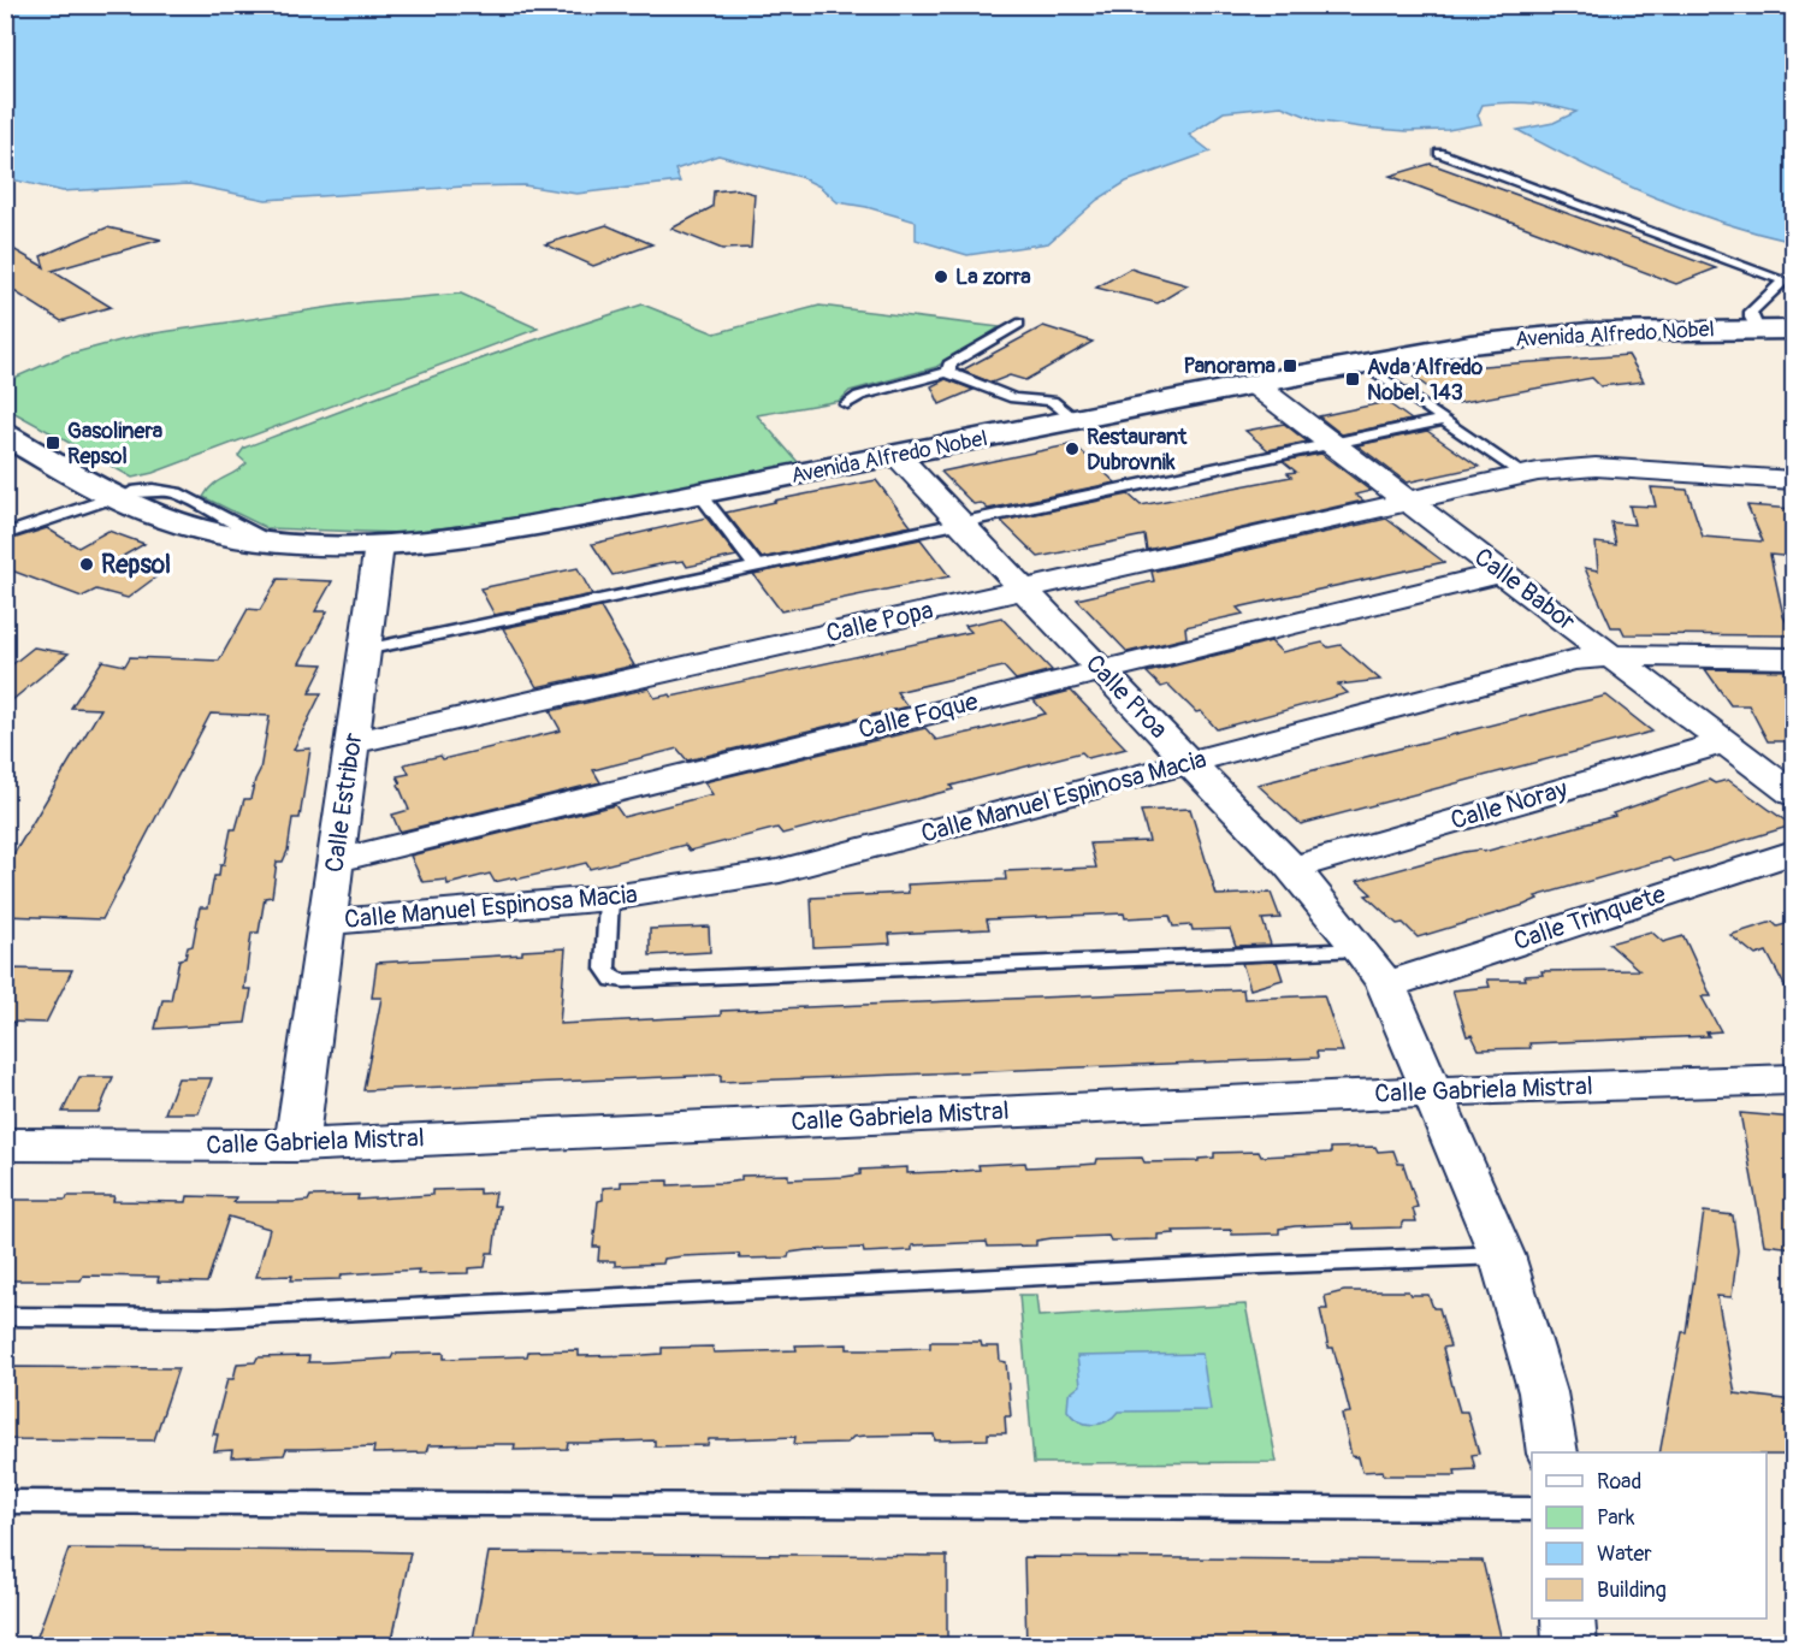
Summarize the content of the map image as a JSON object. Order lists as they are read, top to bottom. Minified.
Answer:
{"streets":{"main road":["Avenida Alfredo Nobel"],"street":["Calle Babor","Calle Popa","Calle Proa","Calle Foque","Calle Manuel Espinosa Macia","Calle Estribor","Calle Noray","Calle Trinquete","Calle Gabriela Mistral"]},"crossings":[["Avenida Alfredo Nobel","Calle Babor"],["Avenida Alfredo Nobel","Calle Proa"],["Avenida Alfredo Nobel","Calle Estribor"],["Calle Babor","Calle Popa"],["Calle Babor","Calle Foque"],["Calle Babor","Calle Manuel Espinosa Macia"],["Calle Babor","Calle Noray"],["Calle Popa","Calle Proa"],["Calle Popa","Calle Estribor"],["Calle Proa","Calle Foque"],["Calle Proa","Calle Manuel Espinosa Macia"],["Calle Proa","Calle Noray"],["Calle Proa","Calle Trinquete"],["Calle Proa","Calle Gabriela Mistral"],["Calle Foque","Calle Estribor"],["Calle Manuel Espinosa Macia","Calle Estribor"],["Calle Estribor","Calle Gabriela Mistral"]],"places":{"other":["La zorra","Restaurant Dubrovnik","Repsol"],"transit":["Panorama","Avda Alfredo Nobel, 143","Gasolinera Repsol"]},"legend":["Road","Park","Water","Building"]}
